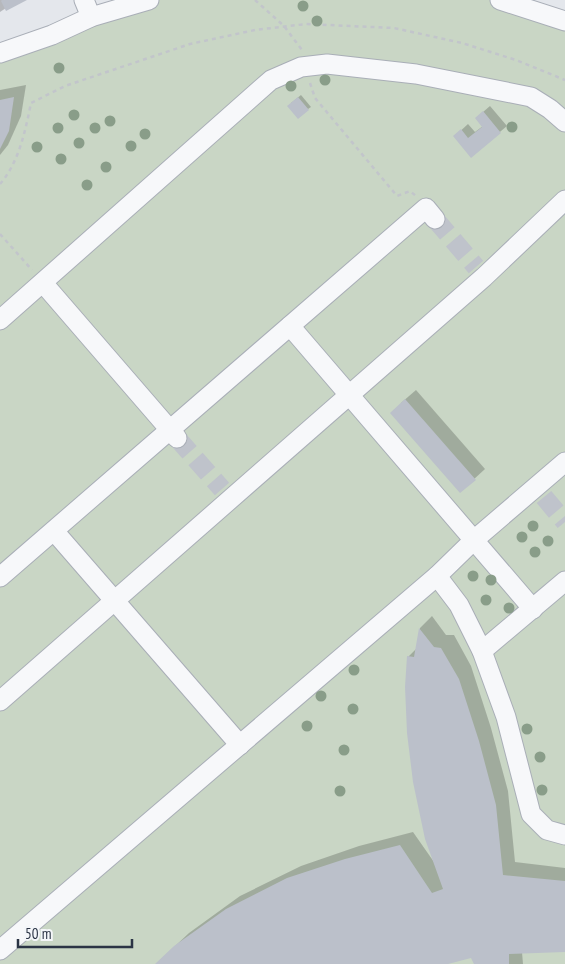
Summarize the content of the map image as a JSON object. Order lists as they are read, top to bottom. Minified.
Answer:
{"scale_bar":"50 m"}
